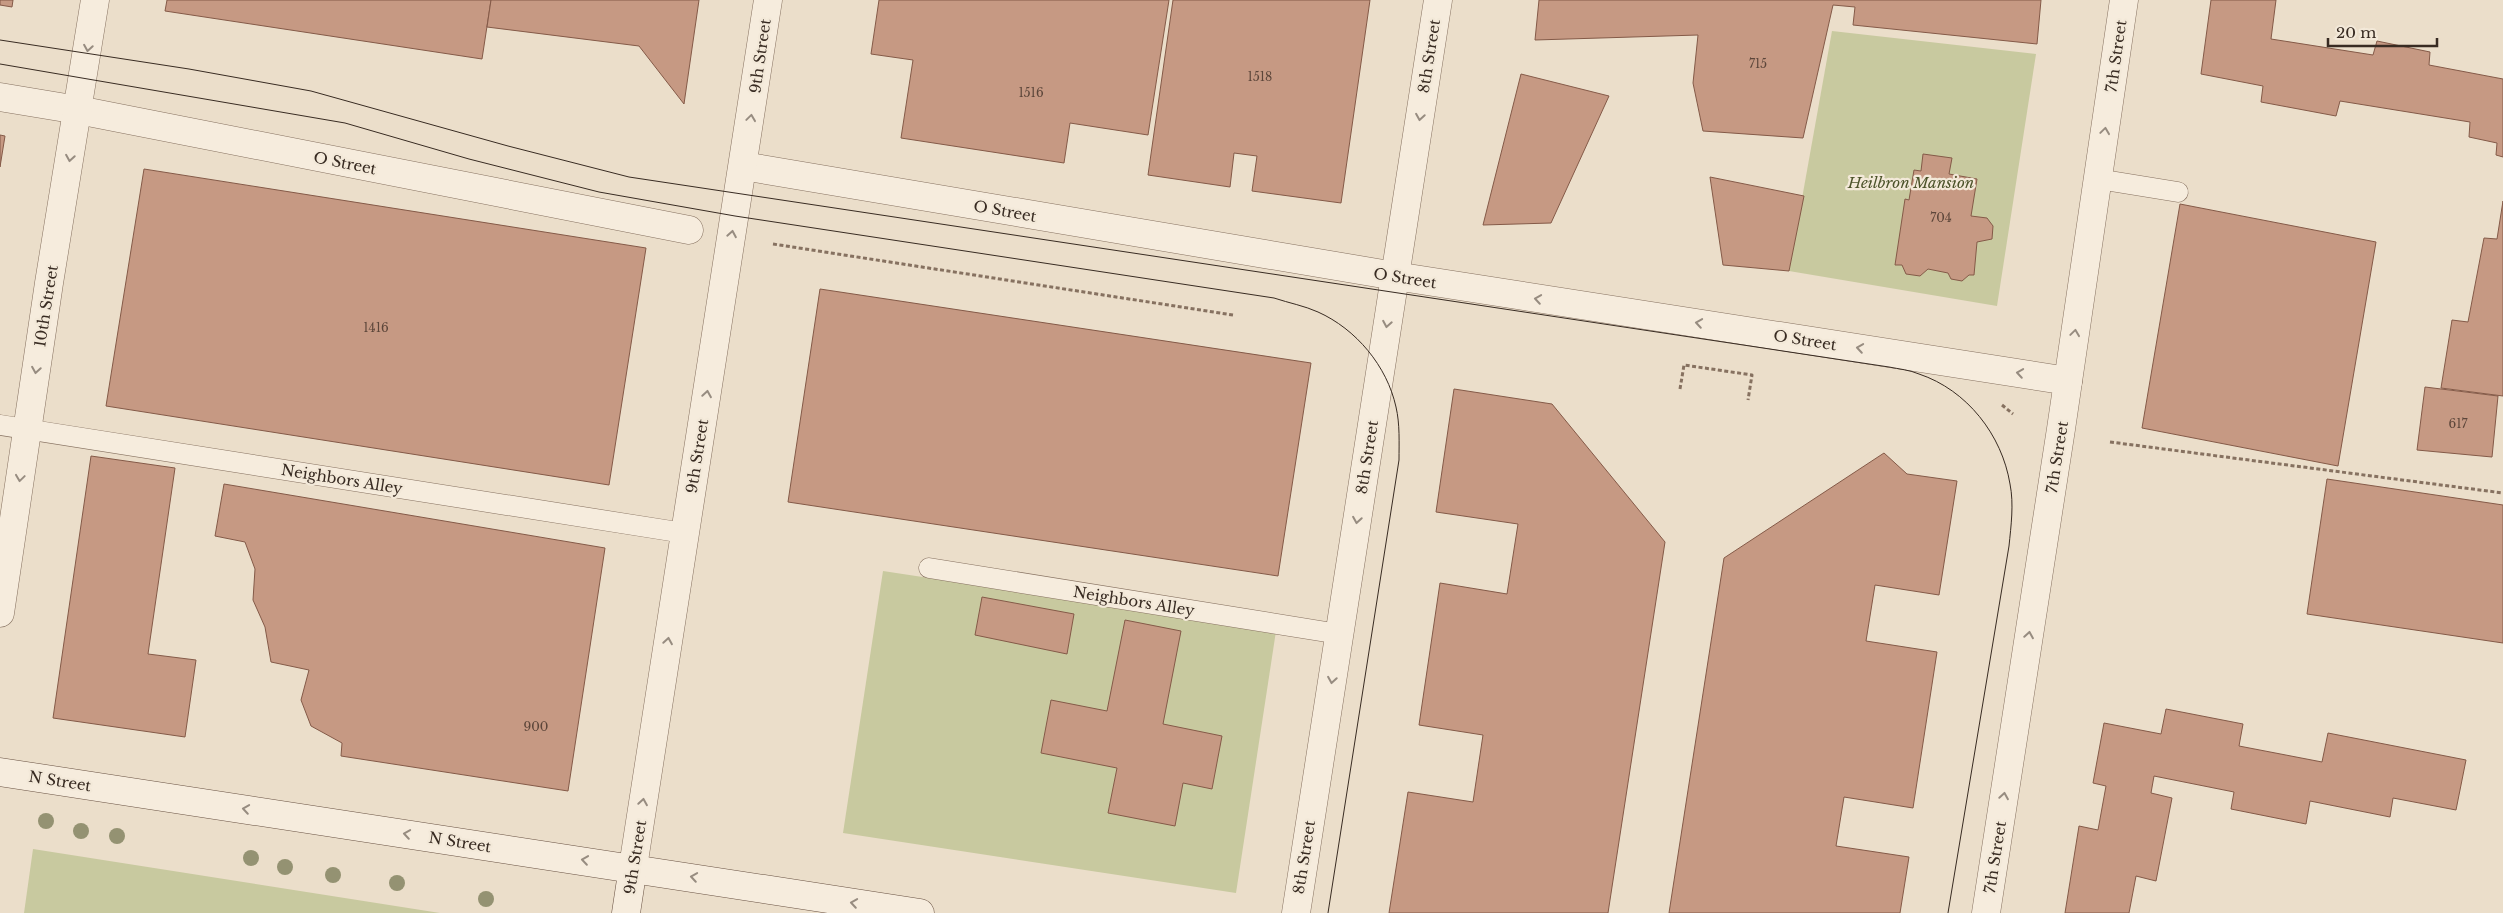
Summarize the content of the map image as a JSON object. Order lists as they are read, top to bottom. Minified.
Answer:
{"streets":{"street":["9th Street","8th Street","7th Street","O Street","10th Street","N Street"],"lane":["Neighbors Alley"]},"crossings":[["9th Street","O Street"],["9th Street","Neighbors Alley"],["9th Street","N Street"],["8th Street","O Street"],["8th Street","Neighbors Alley"],["7th Street","O Street"],["O Street","10th Street"],["10th Street","Neighbors Alley"]],"one_way":["9th Street","8th Street","7th Street","10th Street","N Street"],"parks":["Heilbron Mansion"],"house_numbers":["715","1518","1516","704","1416","617","900"],"scale_bar":"20 m"}
